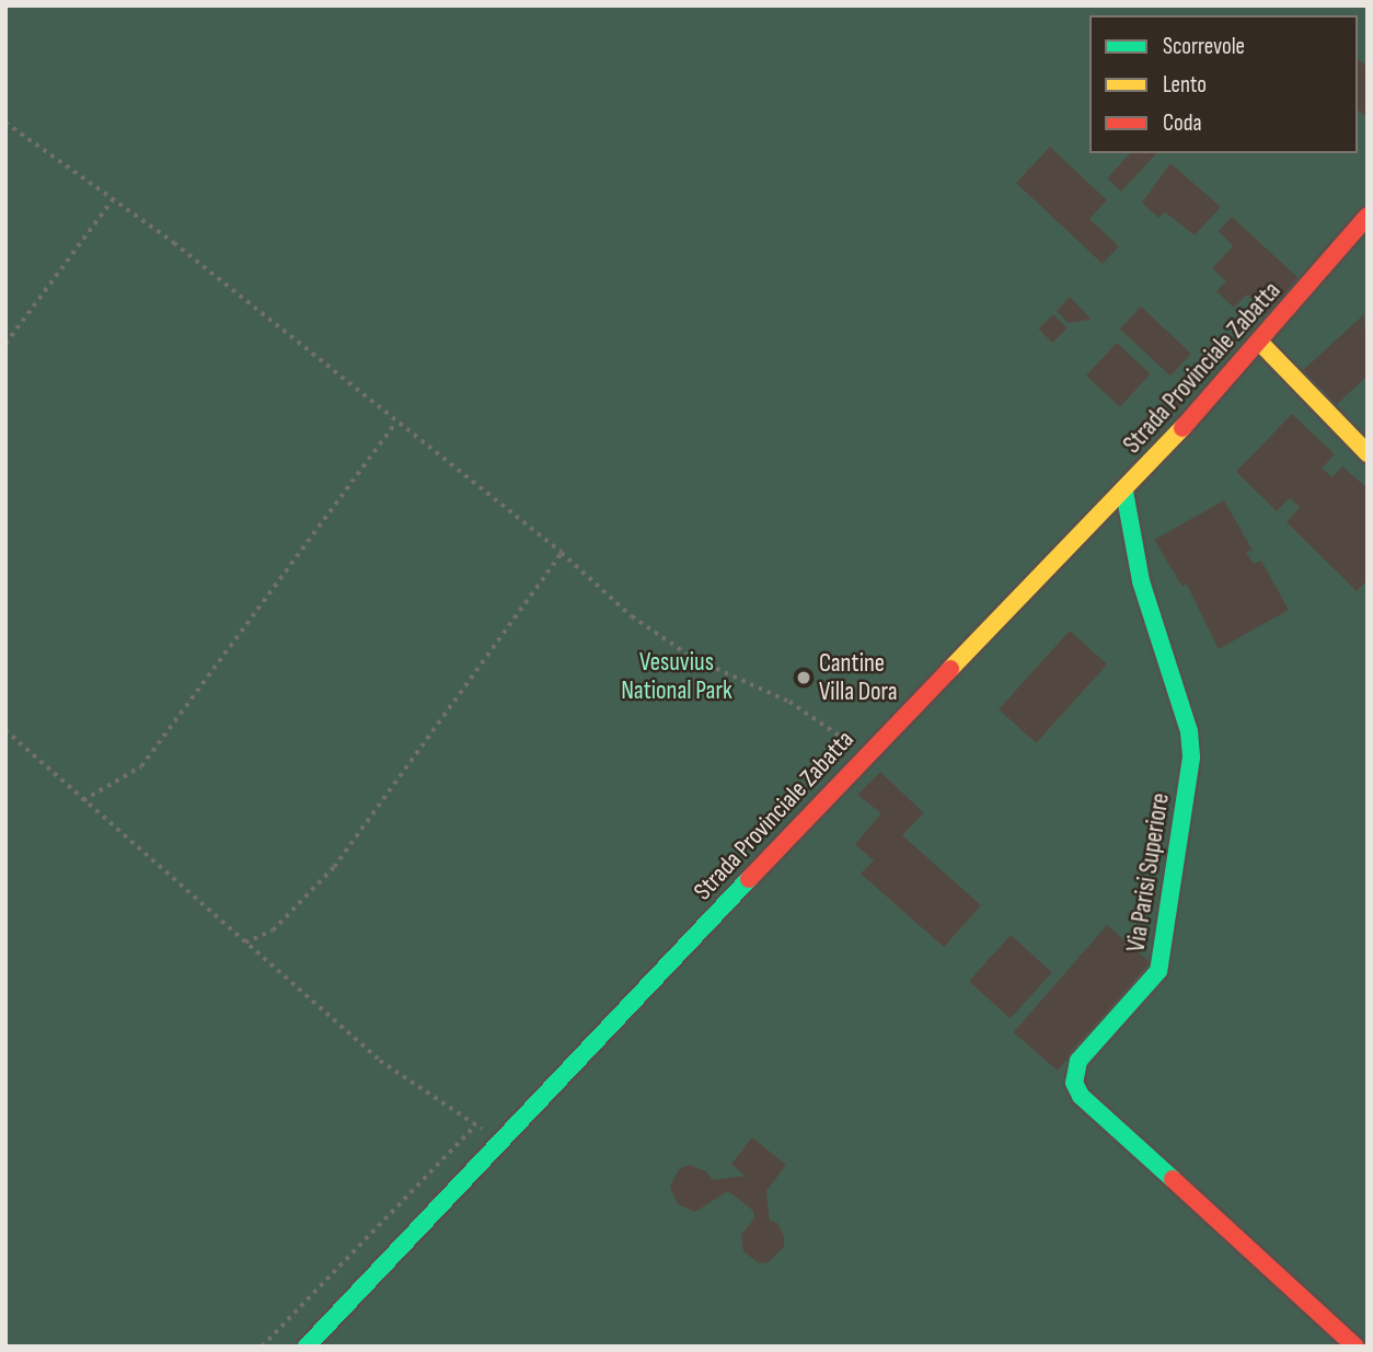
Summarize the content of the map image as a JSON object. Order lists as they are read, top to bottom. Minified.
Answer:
{"streets":{"street":["Strada Provinciale Zabatta","Via Parisi Superiore"]},"crossings":[["Strada Provinciale Zabatta","Via Parisi Superiore"]],"parks":["Vesuvius National Park"],"places":["Cantine Villa Dora"],"legend":["Scorrevole","Lento","Coda"]}
